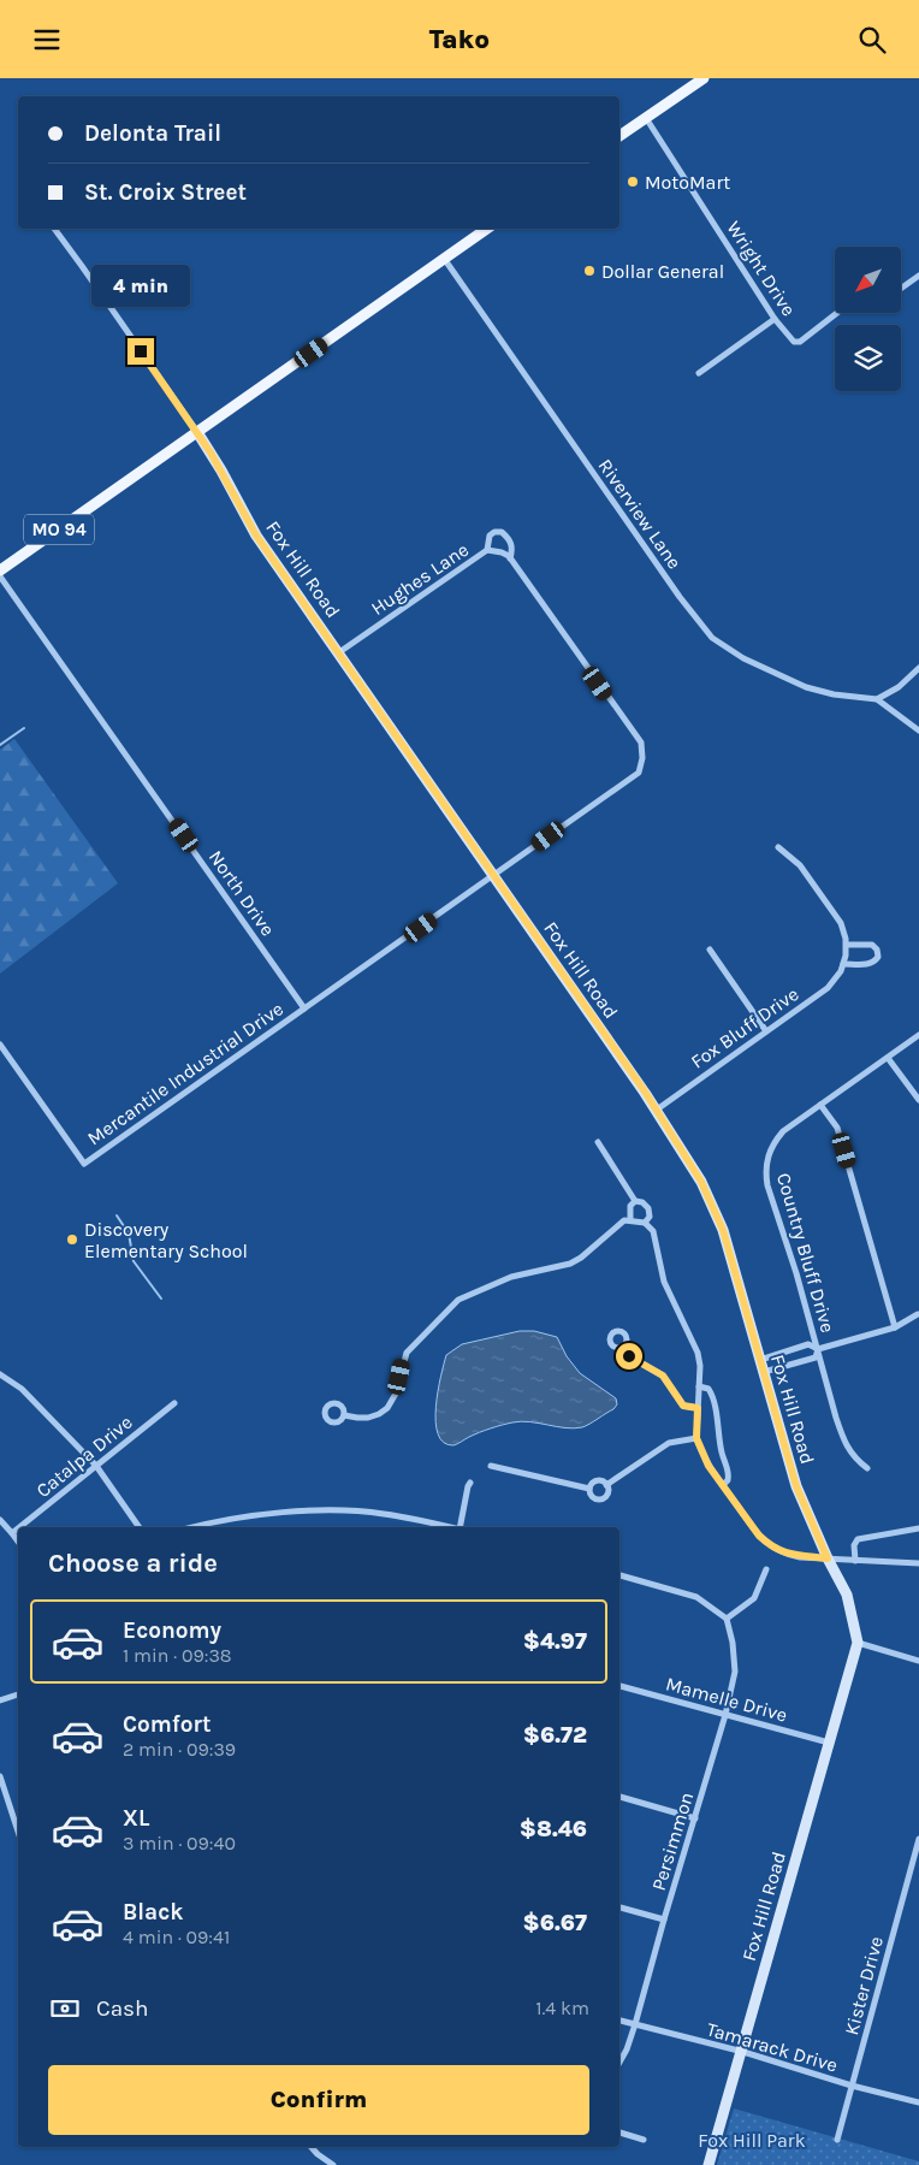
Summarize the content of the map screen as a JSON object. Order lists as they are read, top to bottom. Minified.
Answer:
{"streets":{"main road":["MO 94"],"street":["Wright Drive","Riverview Lane","Fox Hill Road","Hughes Lane","North Drive","Fox Bluff Drive","Mercantile Industrial Drive","Country Bluff Drive","Catalpa Drive","Mamelle Drive","Persimmon","Kister Drive","Tamarack Drive"]},"crossings":[["Riverview Lane","MO 94"],["MO 94","Fox Hill Road"],["Fox Hill Road","Hughes Lane"],["Fox Hill Road","Fox Bluff Drive"],["Fox Hill Road","Mamelle Drive"],["Fox Hill Road","Tamarack Drive"],["North Drive","Mercantile Industrial Drive"],["Mamelle Drive","Persimmon"],["Persimmon","Tamarack Drive"],["Kister Drive","Tamarack Drive"]],"parks":["Fox Hill Park"],"places":["MotoMart","Dollar General","Discovery Elementary School"],"north":"bottom left","page":{"header":"Tako","banner":["Delonta Trail","St. Croix Street"],"bubble":"4 min","heading":"Choose a ride","list":[{"name":"Economy","note":"1 min · 09:38","value":"$4.97"},{"name":"Comfort","note":"2 min · 09:39","value":"$6.72"},{"name":"XL","note":"3 min · 09:40","value":"$8.46"},{"name":"Black","note":"4 min · 09:41","value":"$6.67"}],"pay":["Cash","1.4 km"],"buttons":"Confirm"}}
